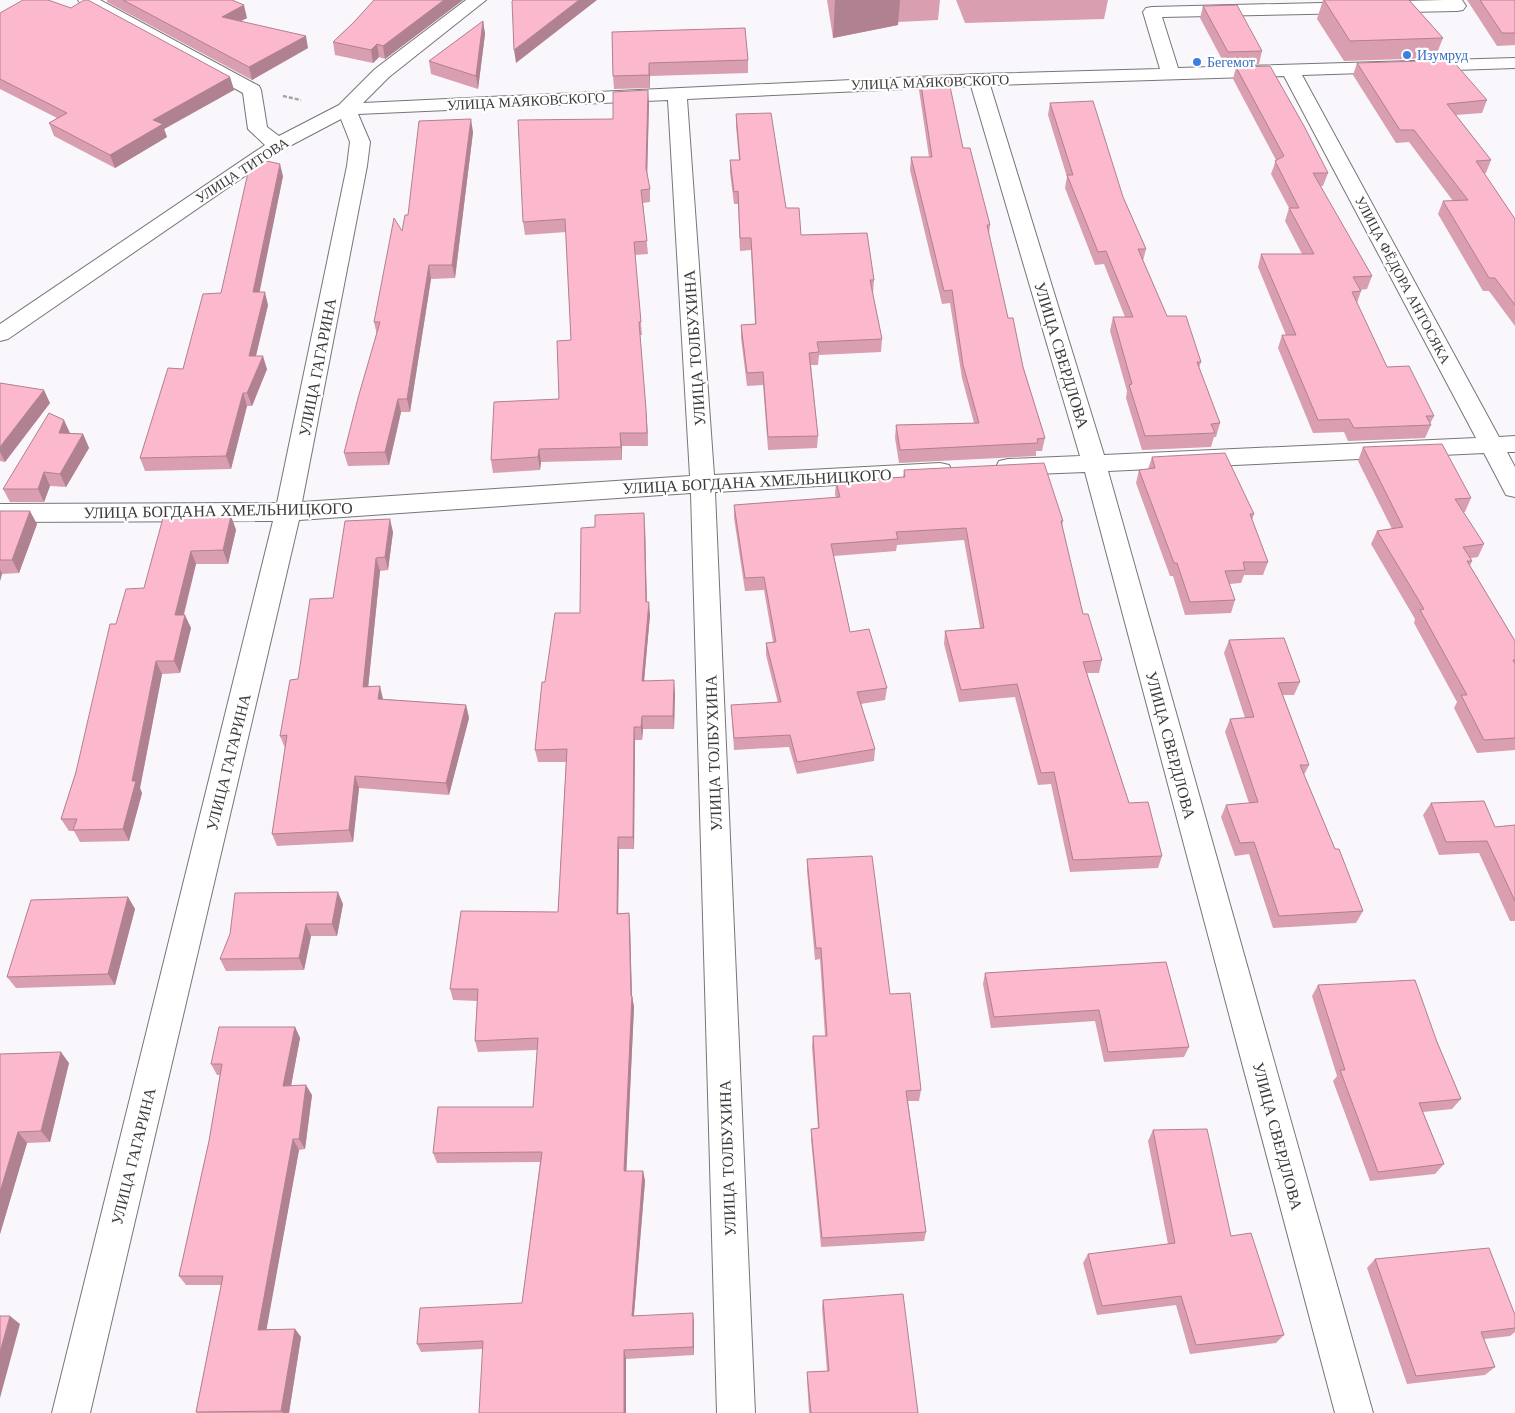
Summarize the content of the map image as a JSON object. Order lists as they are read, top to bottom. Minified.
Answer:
{"streets":{"street":["УЛИЦА МАЯКОВСКОГО","УЛИЦА ТИТОВА","УЛИЦА ФЁДОРА АНТОСЯКА","УЛИЦА ТОЛБУХИНА","УЛИЦА СВЕРДЛОВА","УЛИЦА ГАГАРИНА","УЛИЦА БОГДАНА ХМЕЛЬНИЦКОГО"]},"crossings":[["УЛИЦА МАЯКОВСКОГО","УЛИЦА ТИТОВА"],["УЛИЦА МАЯКОВСКОГО","УЛИЦА ФЁДОРА АНТОСЯКА"],["УЛИЦА МАЯКОВСКОГО","УЛИЦА ТОЛБУХИНА"],["УЛИЦА МАЯКОВСКОГО","УЛИЦА СВЕРДЛОВА"],["УЛИЦА МАЯКОВСКОГО","УЛИЦА ГАГАРИНА"],["УЛИЦА ТИТОВА","УЛИЦА ГАГАРИНА"],["УЛИЦА ФЁДОРА АНТОСЯКА","УЛИЦА БОГДАНА ХМЕЛЬНИЦКОГО"],["УЛИЦА ТОЛБУХИНА","УЛИЦА БОГДАНА ХМЕЛЬНИЦКОГО"],["УЛИЦА СВЕРДЛОВА","УЛИЦА БОГДАНА ХМЕЛЬНИЦКОГО"],["УЛИЦА ГАГАРИНА","УЛИЦА БОГДАНА ХМЕЛЬНИЦКОГО"]],"places":["Изумруд","Бегемот"]}
